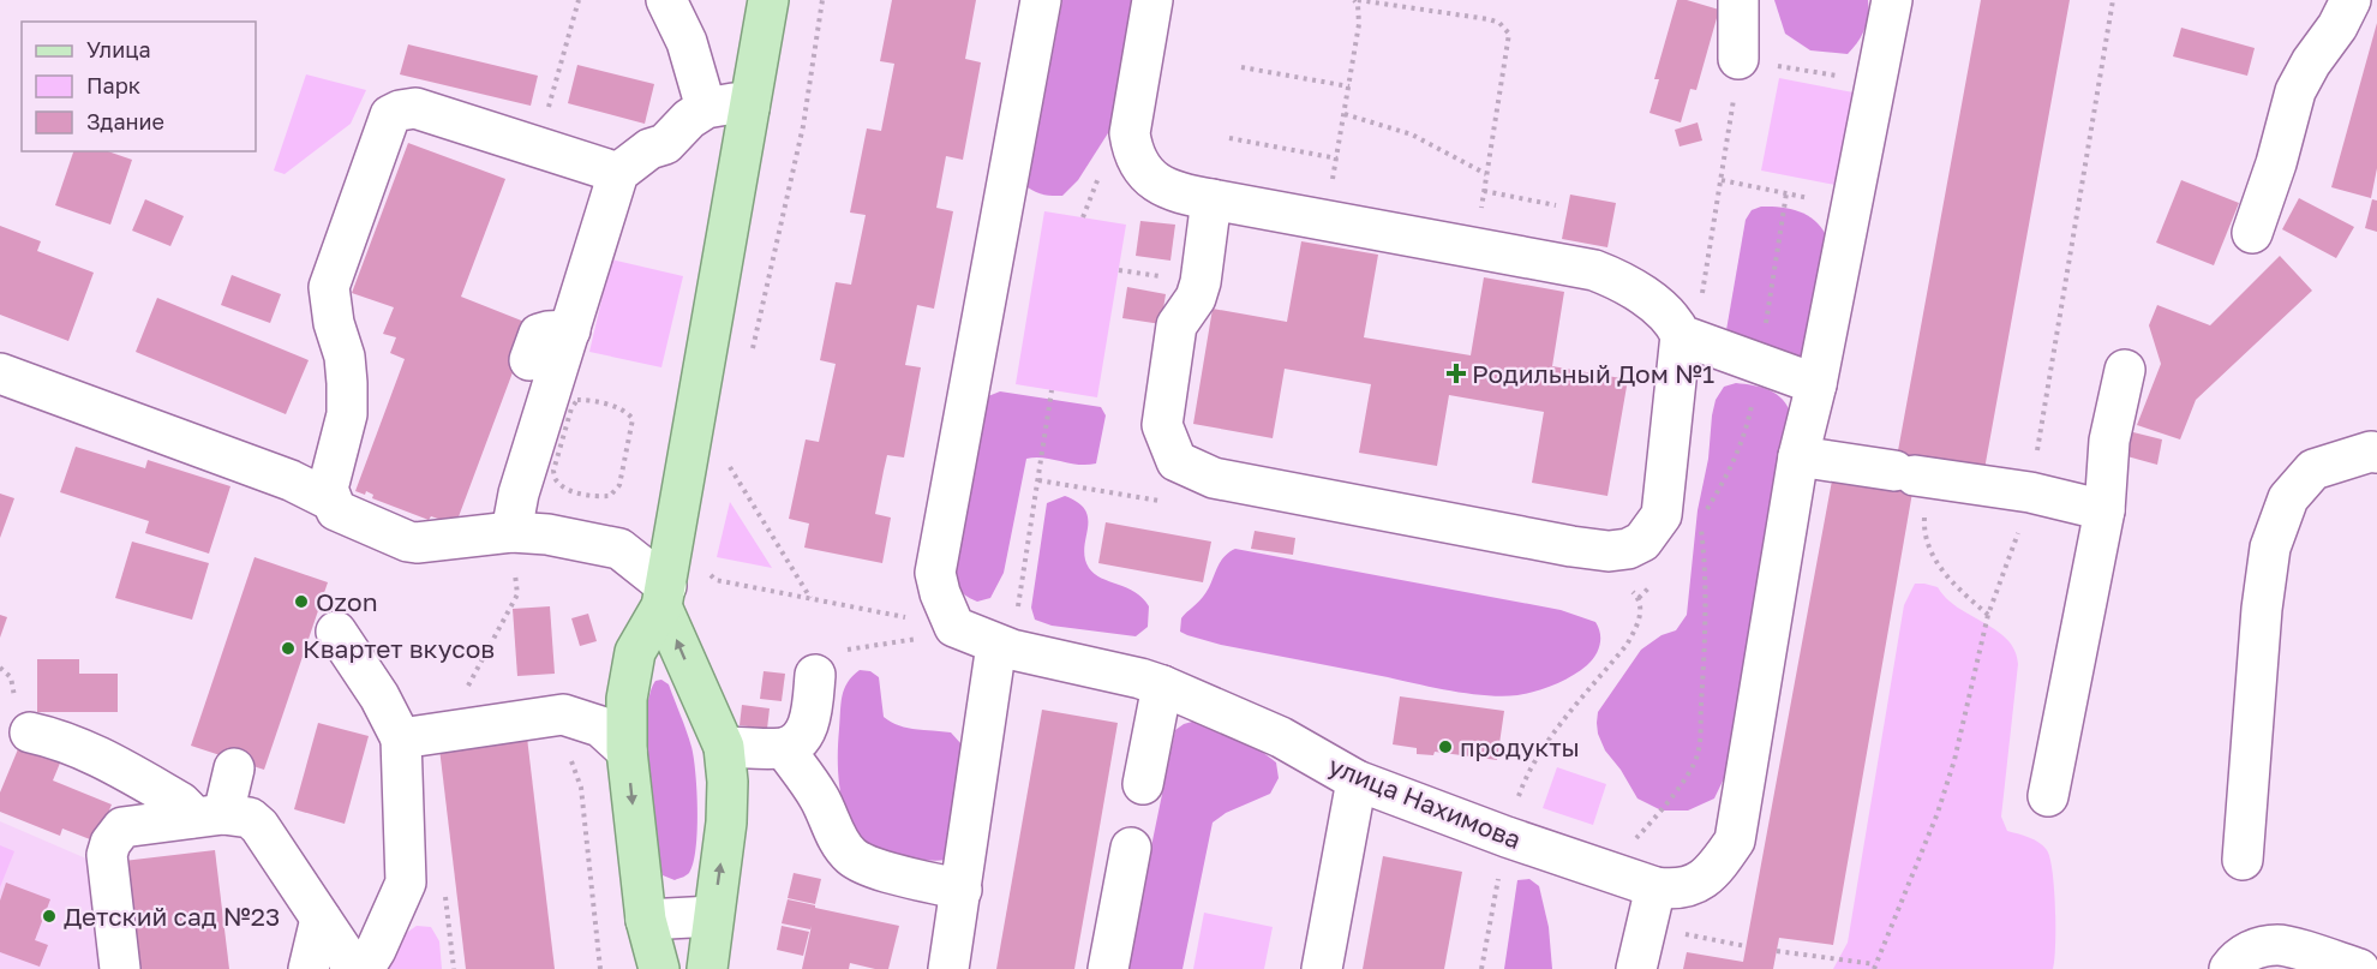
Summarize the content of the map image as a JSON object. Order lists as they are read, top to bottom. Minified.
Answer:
{"streets":{"lane":["улица Нахимова"]},"places":{"health":["Родильный Дом №1"],"other":["Ozon","Квартет вкусов","продукты","Детский сад №23"]},"legend":["Улица","Парк","Здание"]}
